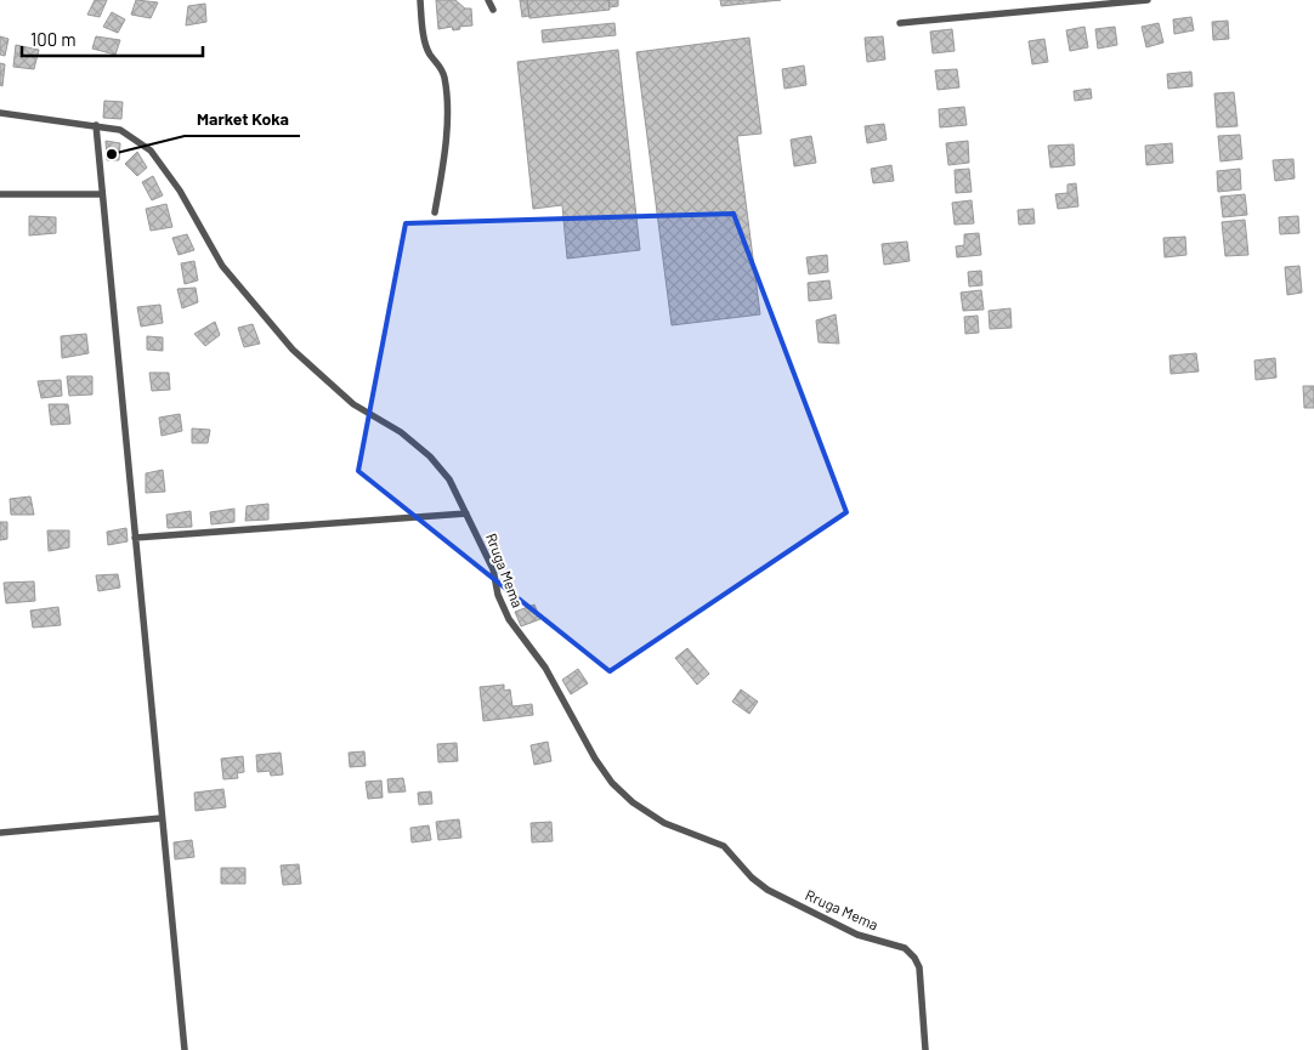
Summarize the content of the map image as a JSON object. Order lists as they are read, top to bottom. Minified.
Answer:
{"streets":{"lane":["Rruga Mema"]},"places":["Market Koka"],"scale_bar":"100 m"}
